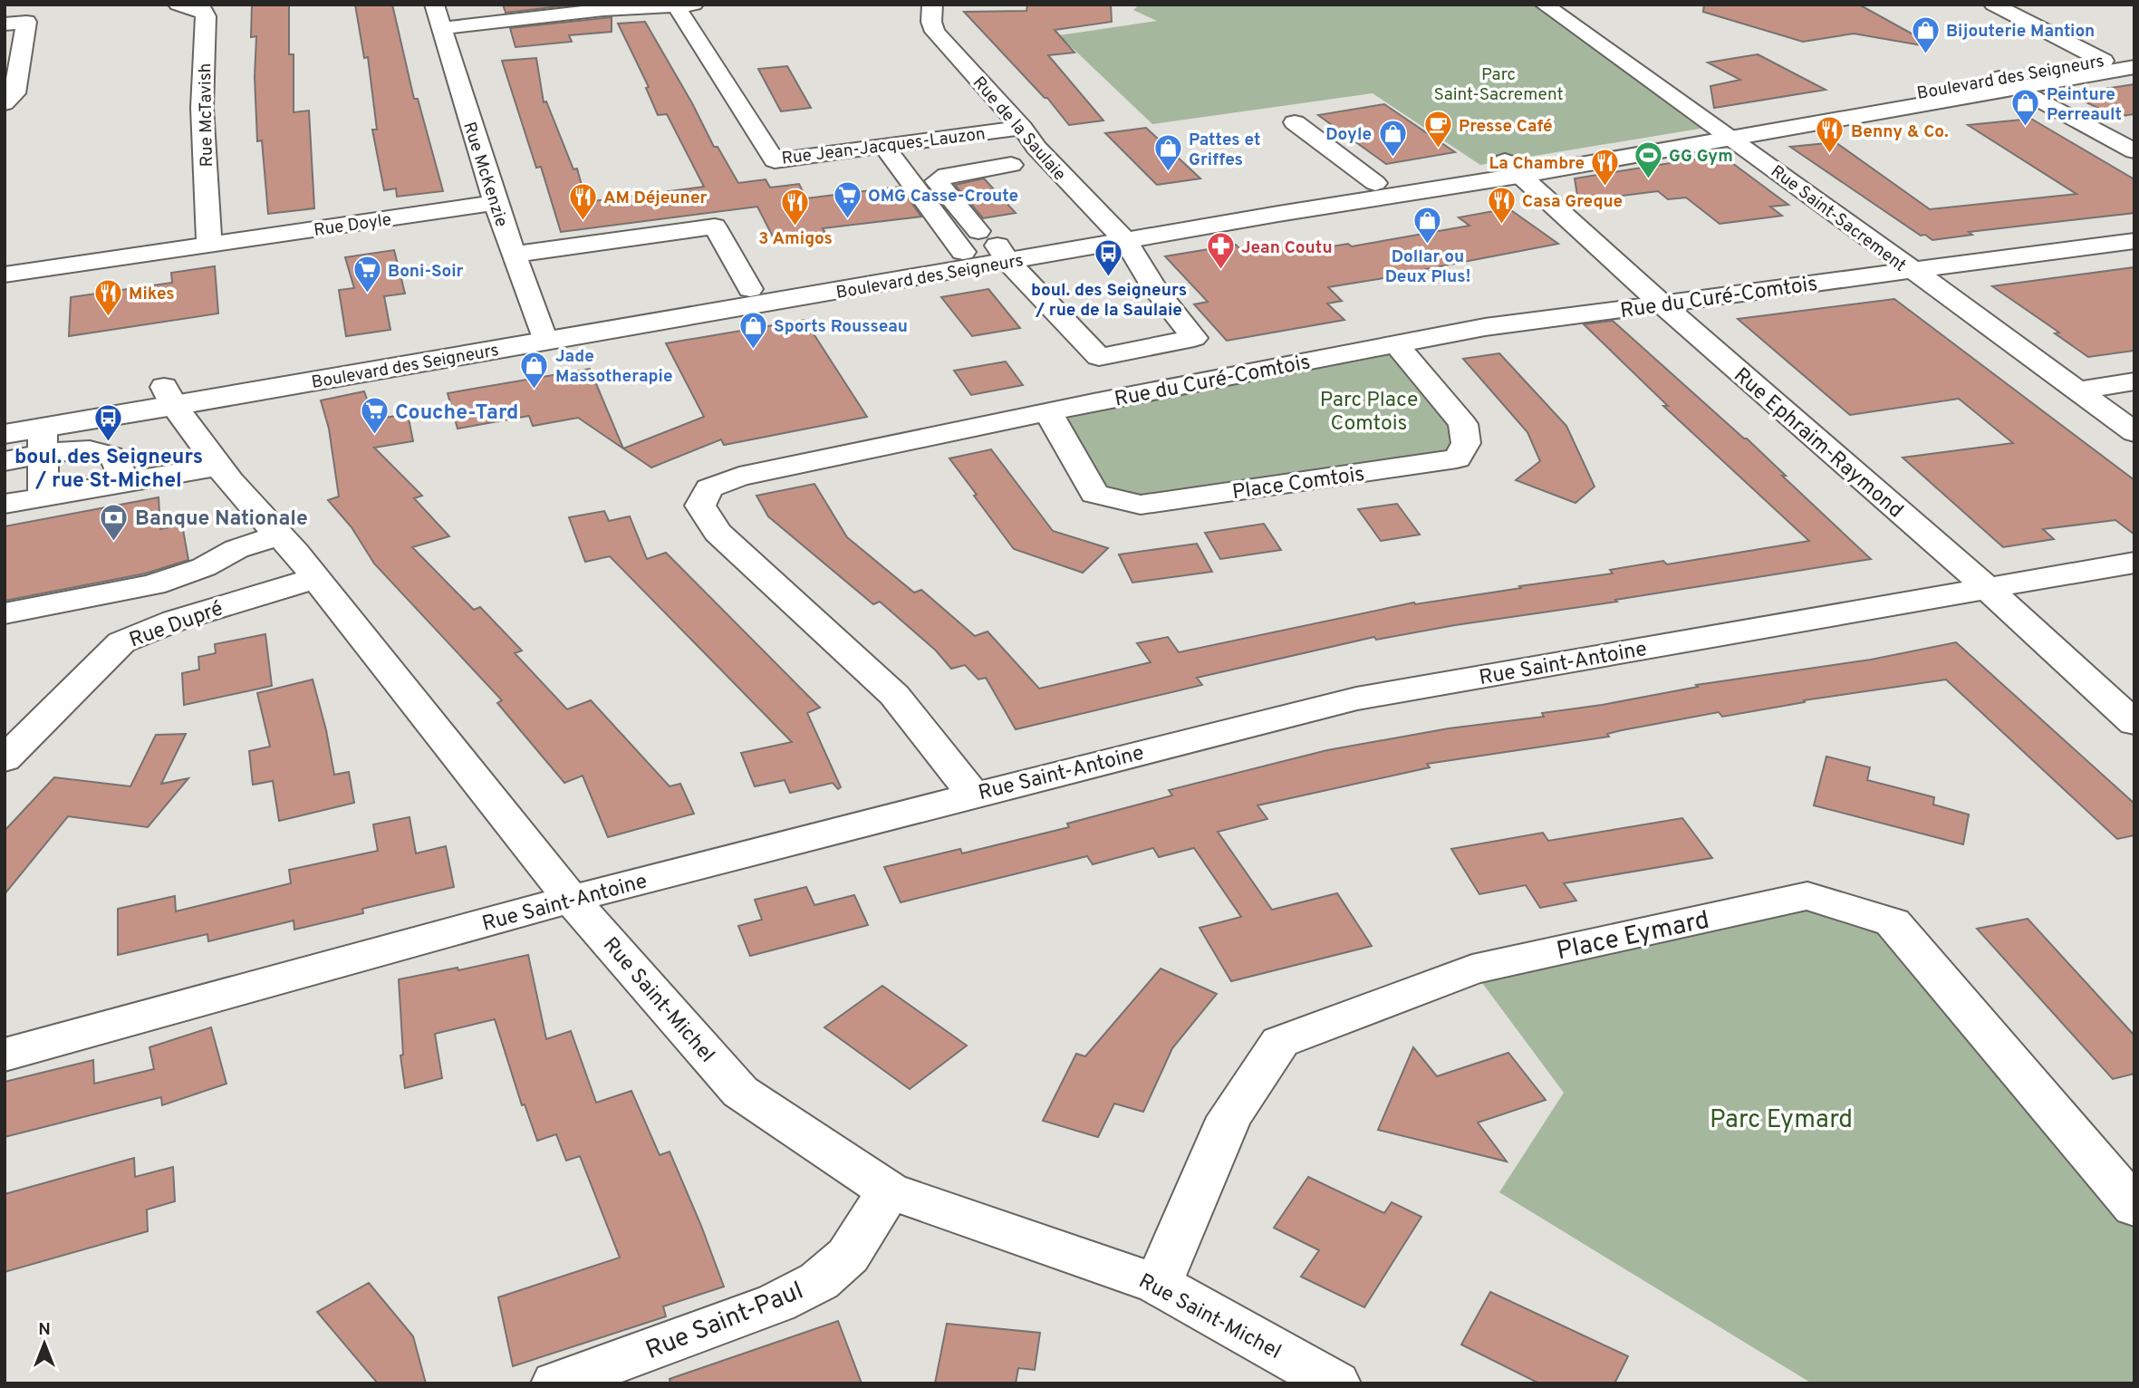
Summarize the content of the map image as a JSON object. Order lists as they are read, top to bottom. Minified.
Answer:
{"streets":{"street":["Boulevard des Seigneurs","Rue McTavish","Rue de la Saulaie","Rue Jean-Jacques-Lauzon","Rue McKenzie","Rue Saint-Sacrement","Rue Doyle","Rue du Curé-Comtois","Rue Ephraim-Raymond","Place Comtois","Rue Dupré","Rue Saint-Antoine","Place Eymard","Rue Saint-Michel","Rue Saint-Paul"]},"crossings":[["Boulevard des Seigneurs","Rue de la Saulaie"],["Boulevard des Seigneurs","Rue McKenzie"],["Boulevard des Seigneurs","Rue Saint-Sacrement"],["Boulevard des Seigneurs","Rue Ephraim-Raymond"],["Boulevard des Seigneurs","Rue Saint-Michel"],["Rue McTavish","Rue Doyle"],["Rue de la Saulaie","Rue Jean-Jacques-Lauzon"],["Rue McKenzie","Rue Doyle"],["Rue Saint-Sacrement","Rue du Curé-Comtois"],["Rue du Curé-Comtois","Rue Ephraim-Raymond"],["Rue du Curé-Comtois","Place Comtois"],["Rue du Curé-Comtois","Rue Saint-Antoine"],["Rue Ephraim-Raymond","Rue Saint-Antoine"],["Rue Dupré","Rue Saint-Michel"],["Rue Saint-Antoine","Rue Saint-Michel"],["Place Eymard","Rue Saint-Michel"],["Rue Saint-Michel","Rue Saint-Paul"]],"parks":["Parc Saint-Sacrement","Parc Place Comtois","Parc Eymard"],"places":{"shop":["Bijouterie Mantion","Peinture Perreault","Doyle","Pattes et Griffes","Dollar ou Deux Plus!","Sports Rousseau","Jade Massotherapie"],"cafe":["Presse Café"],"restaurant":["Benny & Co.","La Chambre","AM Déjeuner","Casa Greque","3 Amigos","Mikes"],"sports":["GG Gym"],"supermarket":["OMG Casse-Croute","Boni-Soir","Couche-Tard"],"pharmacy":["Jean Coutu"],"bus stop":["boul. des Seigneurs / rue de la Saulaie","boul. des Seigneurs / rue St-Michel"],"bank":["Banque Nationale"]},"north":"top"}
